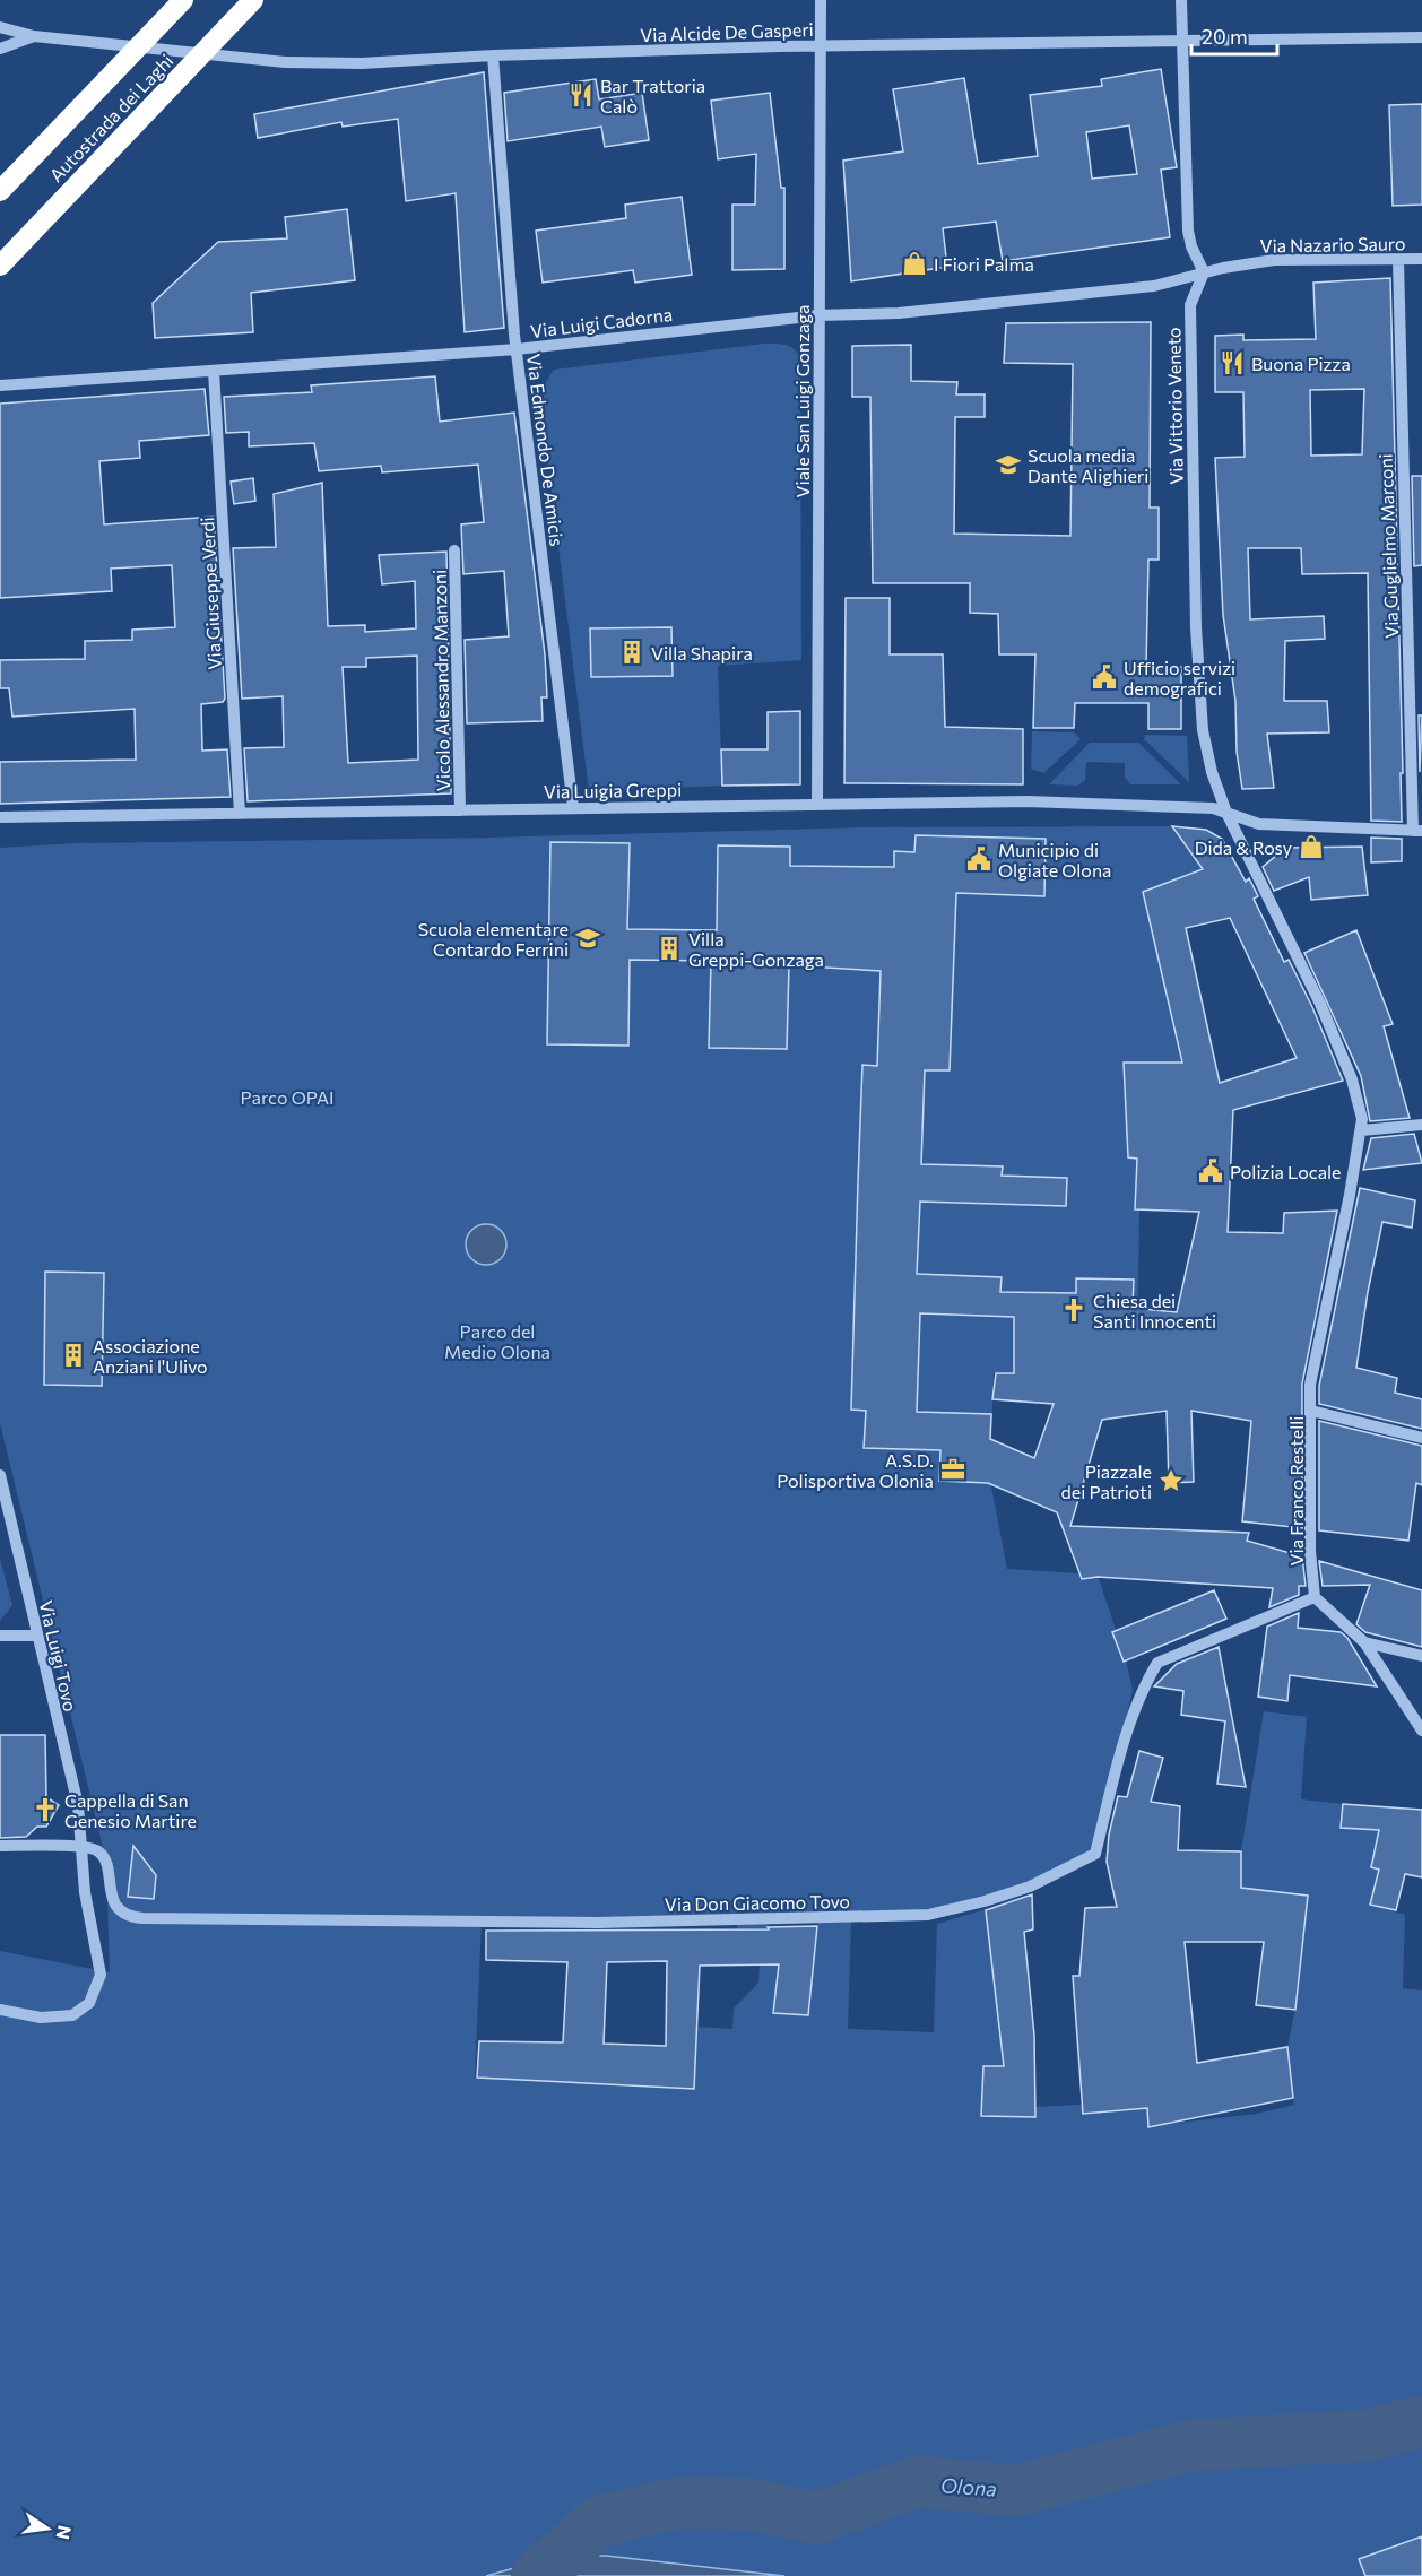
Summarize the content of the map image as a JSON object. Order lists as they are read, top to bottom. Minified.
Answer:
{"streets":{"highway":["Autostrada dei Laghi"],"street":["Via Alcide De Gasperi","Via Nazario Sauro","Via Luigi Cadorna","Viale San Luigi Gonzaga","Via Vittorio Veneto","Via Edmondo De Amicis","Via Guglielmo Marconi","Via Giuseppe Verdi","Vicolo Alessandro Manzoni","Via Luigia Greppi","Via Franco Restelli","Via Luigi Tovo","Via Don Giacomo Tovo"]},"crossings":[["Via Alcide De Gasperi","Viale San Luigi Gonzaga"],["Via Alcide De Gasperi","Via Edmondo De Amicis"],["Via Nazario Sauro","Via Luigi Cadorna"],["Via Nazario Sauro","Via Vittorio Veneto"],["Via Nazario Sauro","Via Guglielmo Marconi"],["Via Luigi Cadorna","Viale San Luigi Gonzaga"],["Via Luigi Cadorna","Via Vittorio Veneto"],["Via Luigi Cadorna","Via Edmondo De Amicis"],["Via Luigi Cadorna","Via Giuseppe Verdi"],["Viale San Luigi Gonzaga","Via Luigia Greppi"],["Via Vittorio Veneto","Via Luigia Greppi"],["Via Vittorio Veneto","Via Franco Restelli"],["Via Edmondo De Amicis","Via Luigia Greppi"],["Via Guglielmo Marconi","Via Luigia Greppi"],["Via Giuseppe Verdi","Via Luigia Greppi"],["Vicolo Alessandro Manzoni","Via Luigia Greppi"],["Via Franco Restelli","Via Don Giacomo Tovo"],["Via Luigi Tovo","Via Don Giacomo Tovo"]],"water":["Olona"],"parks":["Parco OPAI","Parco del Medio Olona"],"places":{"restaurant":["Bar Trattoria Calò","Buona Pizza"],"shop":["I Fiori Palma","Dida & Rosy"],"school or university":["Scuola media Dante Alighieri","Scuola elementare Contardo Ferrini"],"building":["Villa Shapira","Villa Greppi-Gonzaga","Associazione Anziani l'Ulivo"],"public building":["Ufficio servizi demografici","Municipio di Olgiate Olona","Polizia Locale"],"church":["Chiesa dei Santi Innocenti","Cappella di San Genesio Martire"],"office":["A.S.D. Polisportiva Olonia"],"place":["Piazzale dei Patrioti"]},"scale_bar":"20 m","north":"right"}
